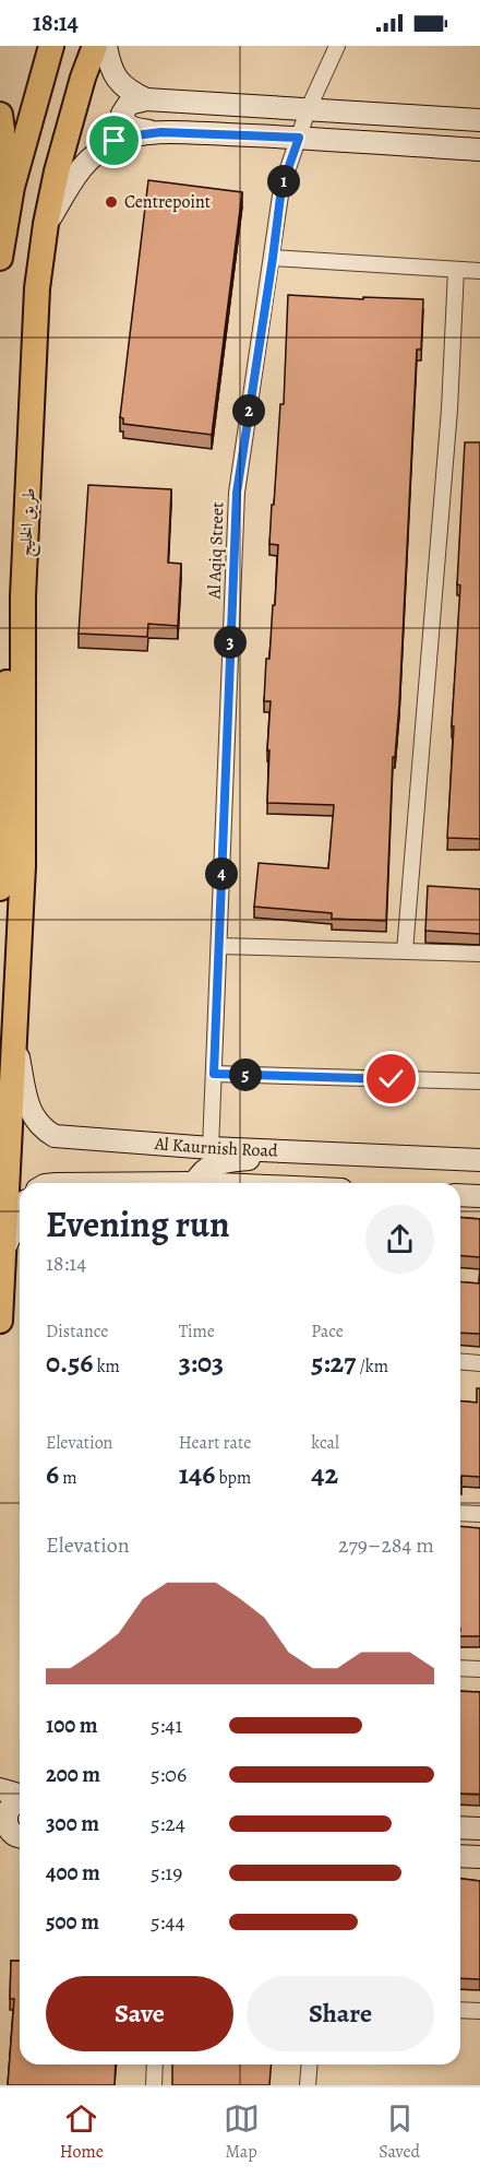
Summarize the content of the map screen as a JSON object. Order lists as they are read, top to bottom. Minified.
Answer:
{"streets":{"main road":["طريق الخليج"],"street":["Al Aqiq Street","Al Kaurnish Road"]},"crossings":[["طريق الخليج","Al Kaurnish Road"],["Al Aqiq Street","Al Kaurnish Road"]],"places":["Centrepoint"],"page":{"status":"18:14","pins":["1","2","3","4","5"],"heading":["Evening run","18:14"],"stats":[["Distance","0.56 km"],["Time","3:03"],["Pace","5:27 /km"],["Elevation","6 m"],["Heart rate","146 bpm"],["kcal","42"]],"chart":["Elevation","279–284 m"],"list":[{"name":"100 m","note":"5:41"},{"name":"200 m","note":"5:06"},{"name":"300 m","note":"5:24"},{"name":"400 m","note":"5:19"},{"name":"500 m","note":"5:44"}],"buttons":["Save","Share"],"tabs":["Home","Map","Saved"]}}
